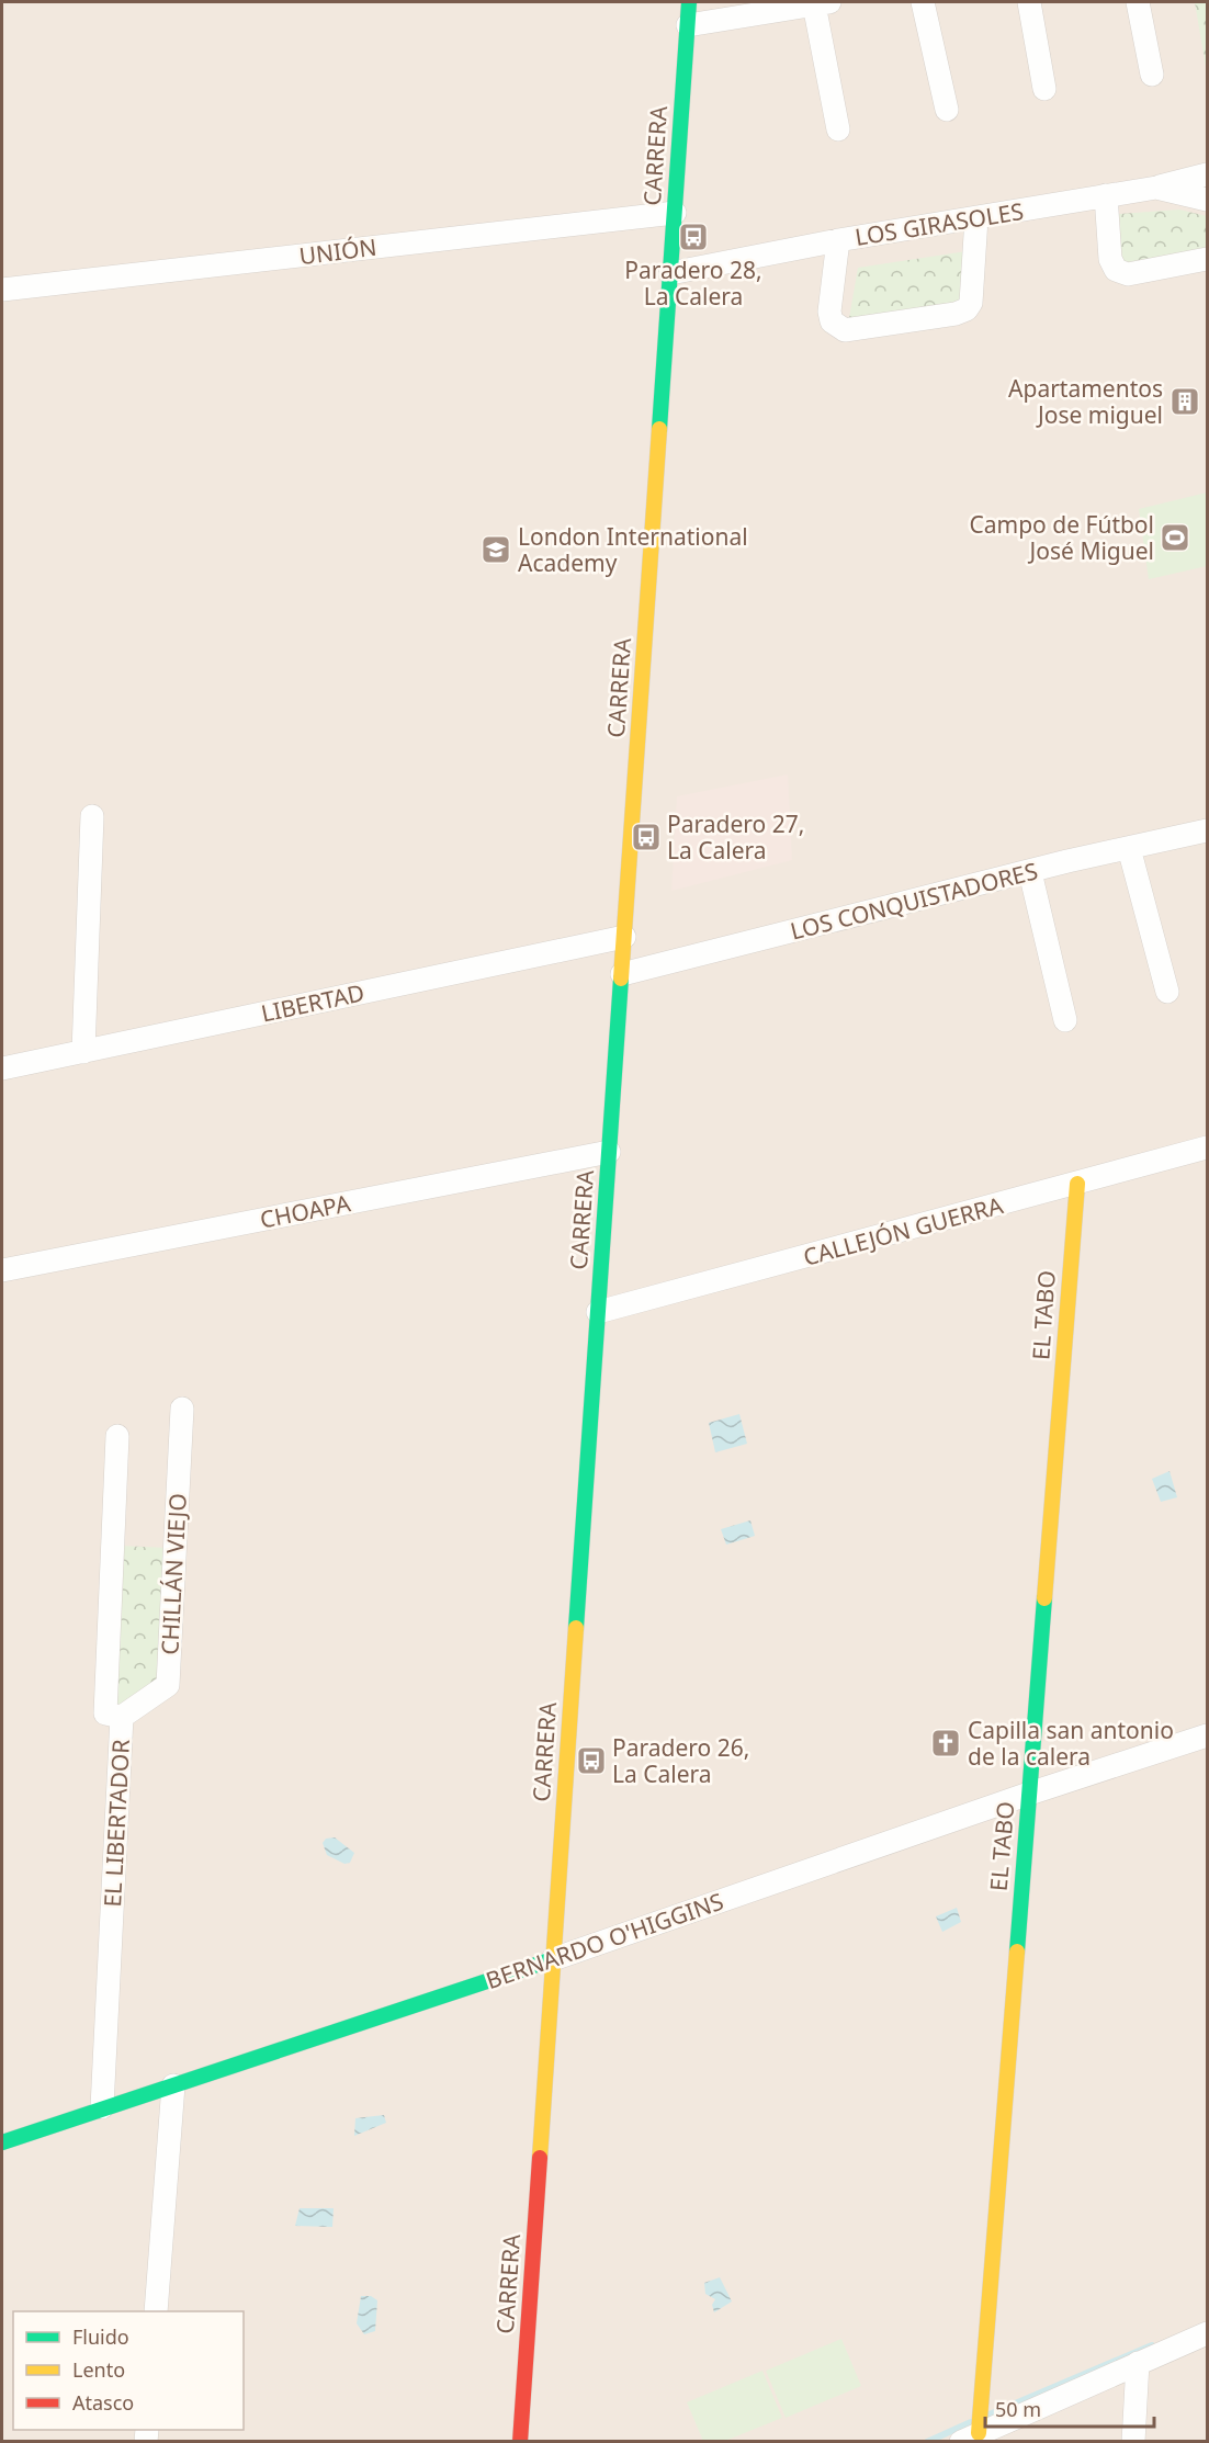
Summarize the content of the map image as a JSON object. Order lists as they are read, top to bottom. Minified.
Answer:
{"streets":{"main road":["CARRERA","EL TABO","BERNARDO O'HIGGINS"],"street":["LOS GIRASOLES","UNIÓN","LOS CONQUISTADORES","LIBERTAD","CHOAPA","CALLEJÓN GUERRA","CHILLÁN VIEJO","EL LIBERTADOR"]},"crossings":[["CARRERA","LOS GIRASOLES"],["CARRERA","UNIÓN"],["CARRERA","LOS CONQUISTADORES"],["CARRERA","LIBERTAD"],["CARRERA","CHOAPA"],["CARRERA","CALLEJÓN GUERRA"],["CARRERA","BERNARDO O'HIGGINS"],["CALLEJÓN GUERRA","EL TABO"],["EL TABO","BERNARDO O'HIGGINS"],["CHILLÁN VIEJO","EL LIBERTADOR"],["EL LIBERTADOR","BERNARDO O'HIGGINS"]],"places":{"bus stop":["Paradero 28, La Calera","Paradero 27, La Calera","Paradero 26, La Calera"],"building":["Apartamentos Jose miguel"],"sports":["Campo de Fútbol José Miguel"],"school or university":["London International Academy"],"church":["Capilla san antonio de la calera"]},"legend":["Fluido","Lento","Atasco"],"scale_bar":"50 m"}
